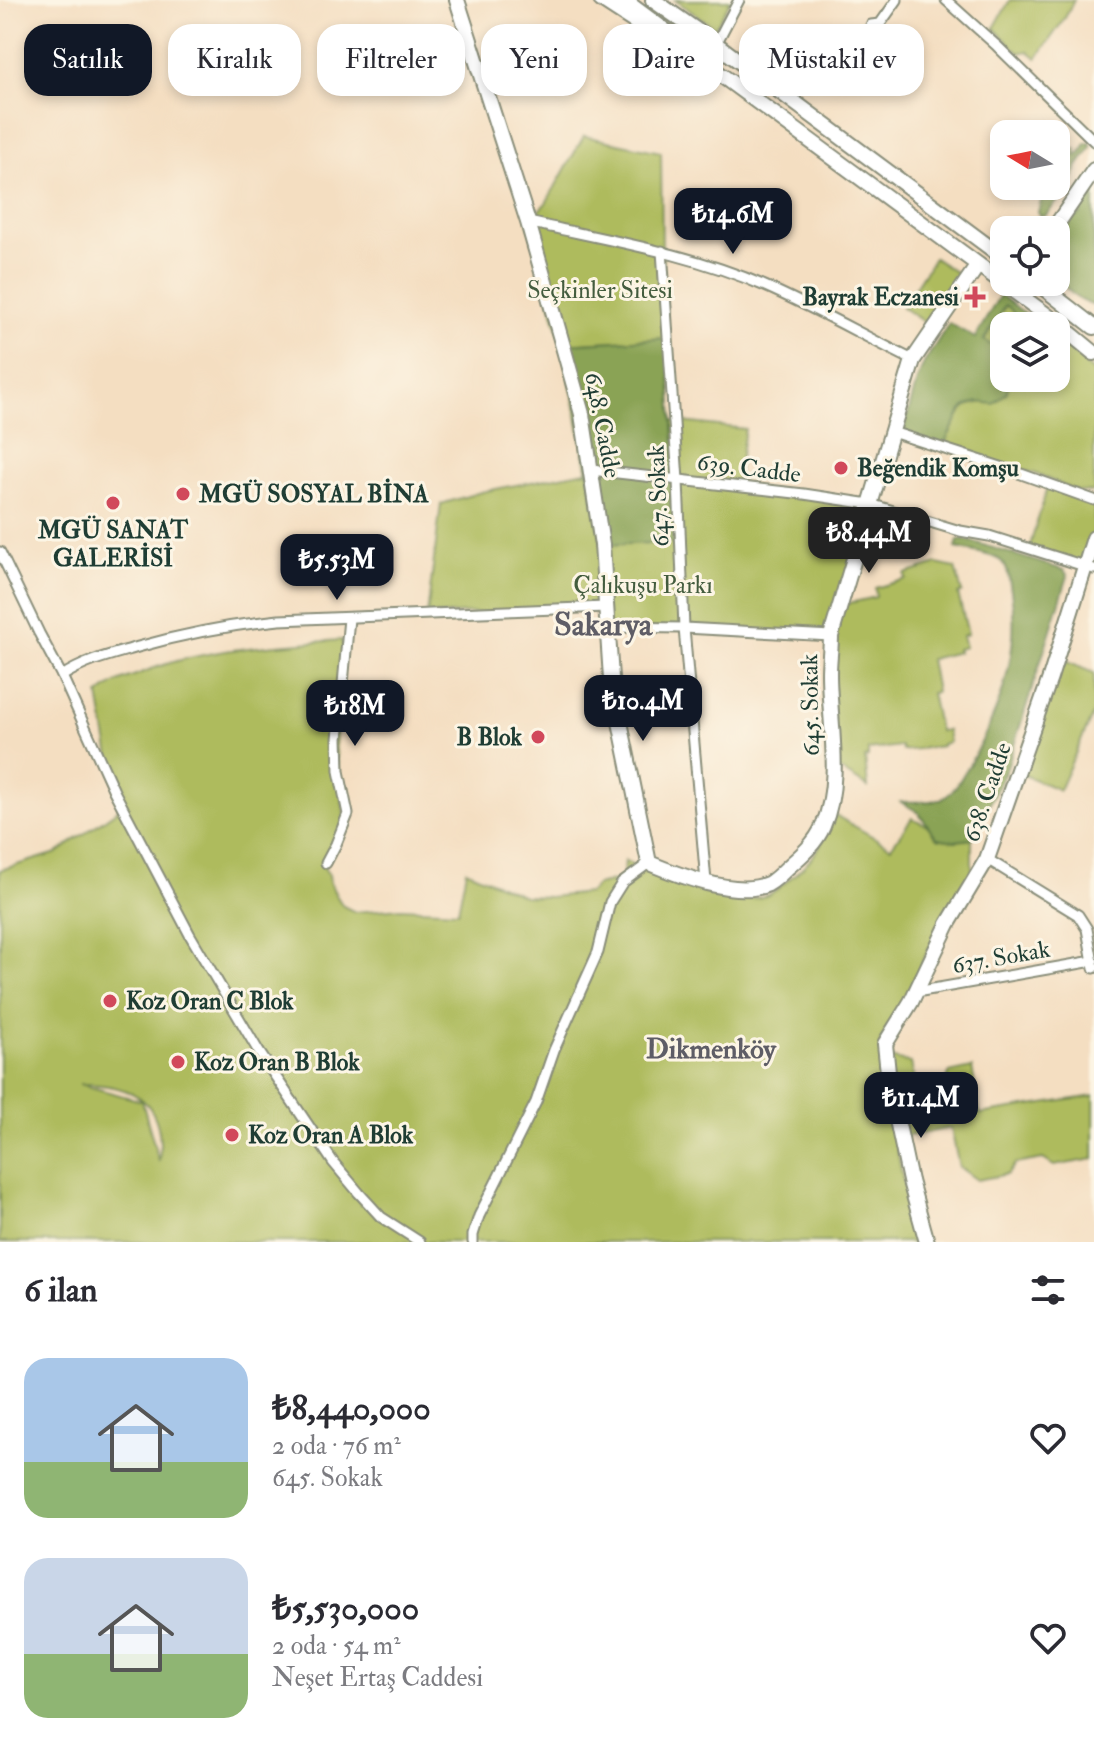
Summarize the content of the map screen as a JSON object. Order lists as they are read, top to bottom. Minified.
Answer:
{"streets":{"street":["648. Cadde","639. Cadde","647. Sokak","645. Sokak","638. Cadde","637. Sokak"]},"crossings":[["648. Cadde","639. Cadde"],["648. Cadde","645. Sokak"],["639. Cadde","647. Sokak"],["639. Cadde","645. Sokak"],["639. Cadde","638. Cadde"],["647. Sokak","645. Sokak"],["638. Cadde","637. Sokak"]],"districts":["Sakarya","Dikmenköy"],"parks":["Seçkinler Sitesi","Çalıkuşu Parkı"],"places":{"health":["Bayrak Eczanesi"],"other":["Beğendik Komşu","MGÜ SOSYAL BİNA","MGÜ SANAT GALERİSİ","B Blok","Koz Oran C Blok","Koz Oran B Blok","Koz Oran A Blok"]},"north":"left","page":{"chip":["Satılık","Kiralık","Filtreler","Yeni","Daire","Müstakil ev"],"price":["₺14.6M","₺8.44M","₺5.53M","₺10.4M","₺18M","₺11.4M"],"heading":"6 ilan","list":[{"name":"₺8,440,000","note":"2 oda · 76 m² · 645. Sokak"},{"name":"₺5,530,000","note":"2 oda · 54 m² · Neşet Ertaş Caddesi"}]}}
